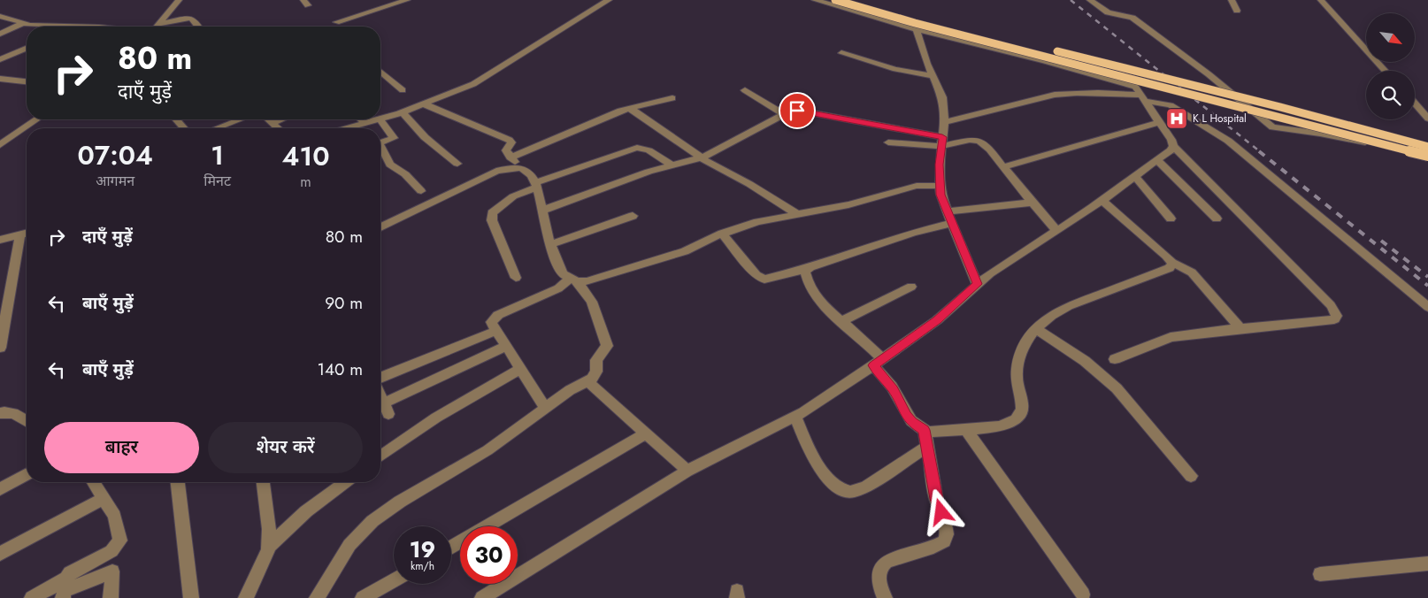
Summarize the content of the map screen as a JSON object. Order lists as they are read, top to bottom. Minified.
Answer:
{"places":{"hospital":["K L Hospital"]},"north":"bottom right","page":{"turn":["80 m","दाएँ मुड़ें"],"eta":["07:04","आगमन","1","मिनट","410","m"],"list":[{"name":"दाएँ मुड़ें","value":"80 m"},{"name":"बाएँ मुड़ें","value":"90 m"},{"name":"बाएँ मुड़ें","value":"140 m"}],"buttons":["बाहर","शेयर करें"],"speed":"19 km/h","limit":"30"}}
